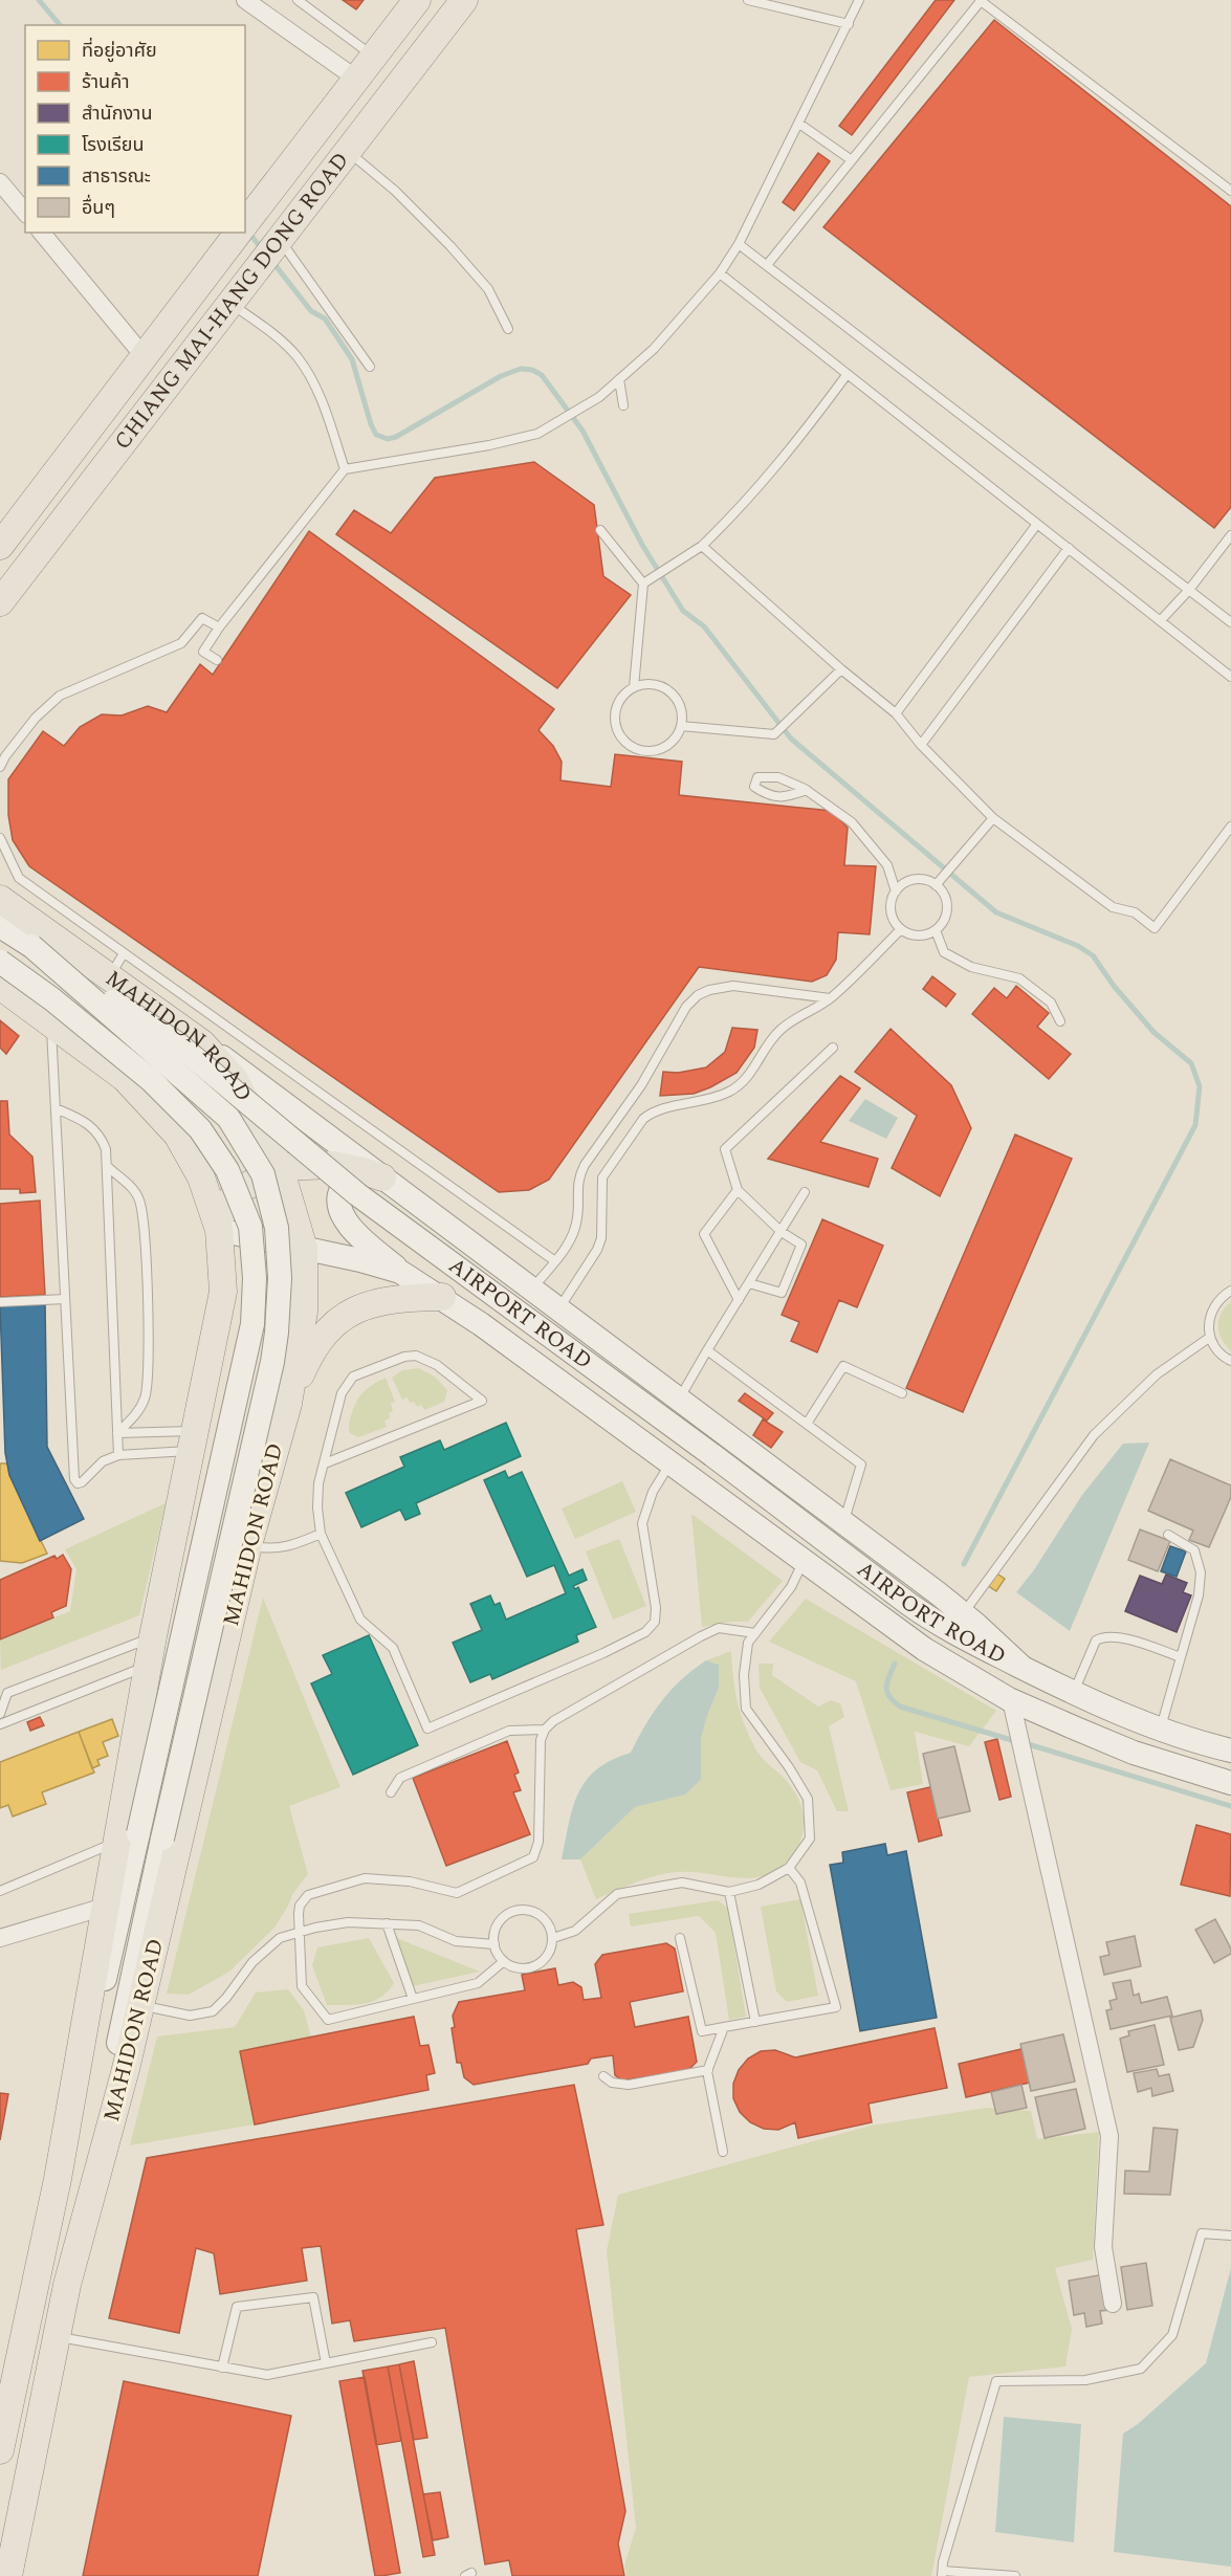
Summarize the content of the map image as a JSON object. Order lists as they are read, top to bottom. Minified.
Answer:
{"streets":{"main road":["CHIANG MAI-HANG DONG ROAD","MAHIDON ROAD","AIRPORT ROAD"]},"crossings":[["MAHIDON ROAD","AIRPORT ROAD"]],"legend":["ที่อยู่อาศัย","ร้านค้า","สำนักงาน","โรงเรียน","สาธารณะ","อื่นๆ"]}
